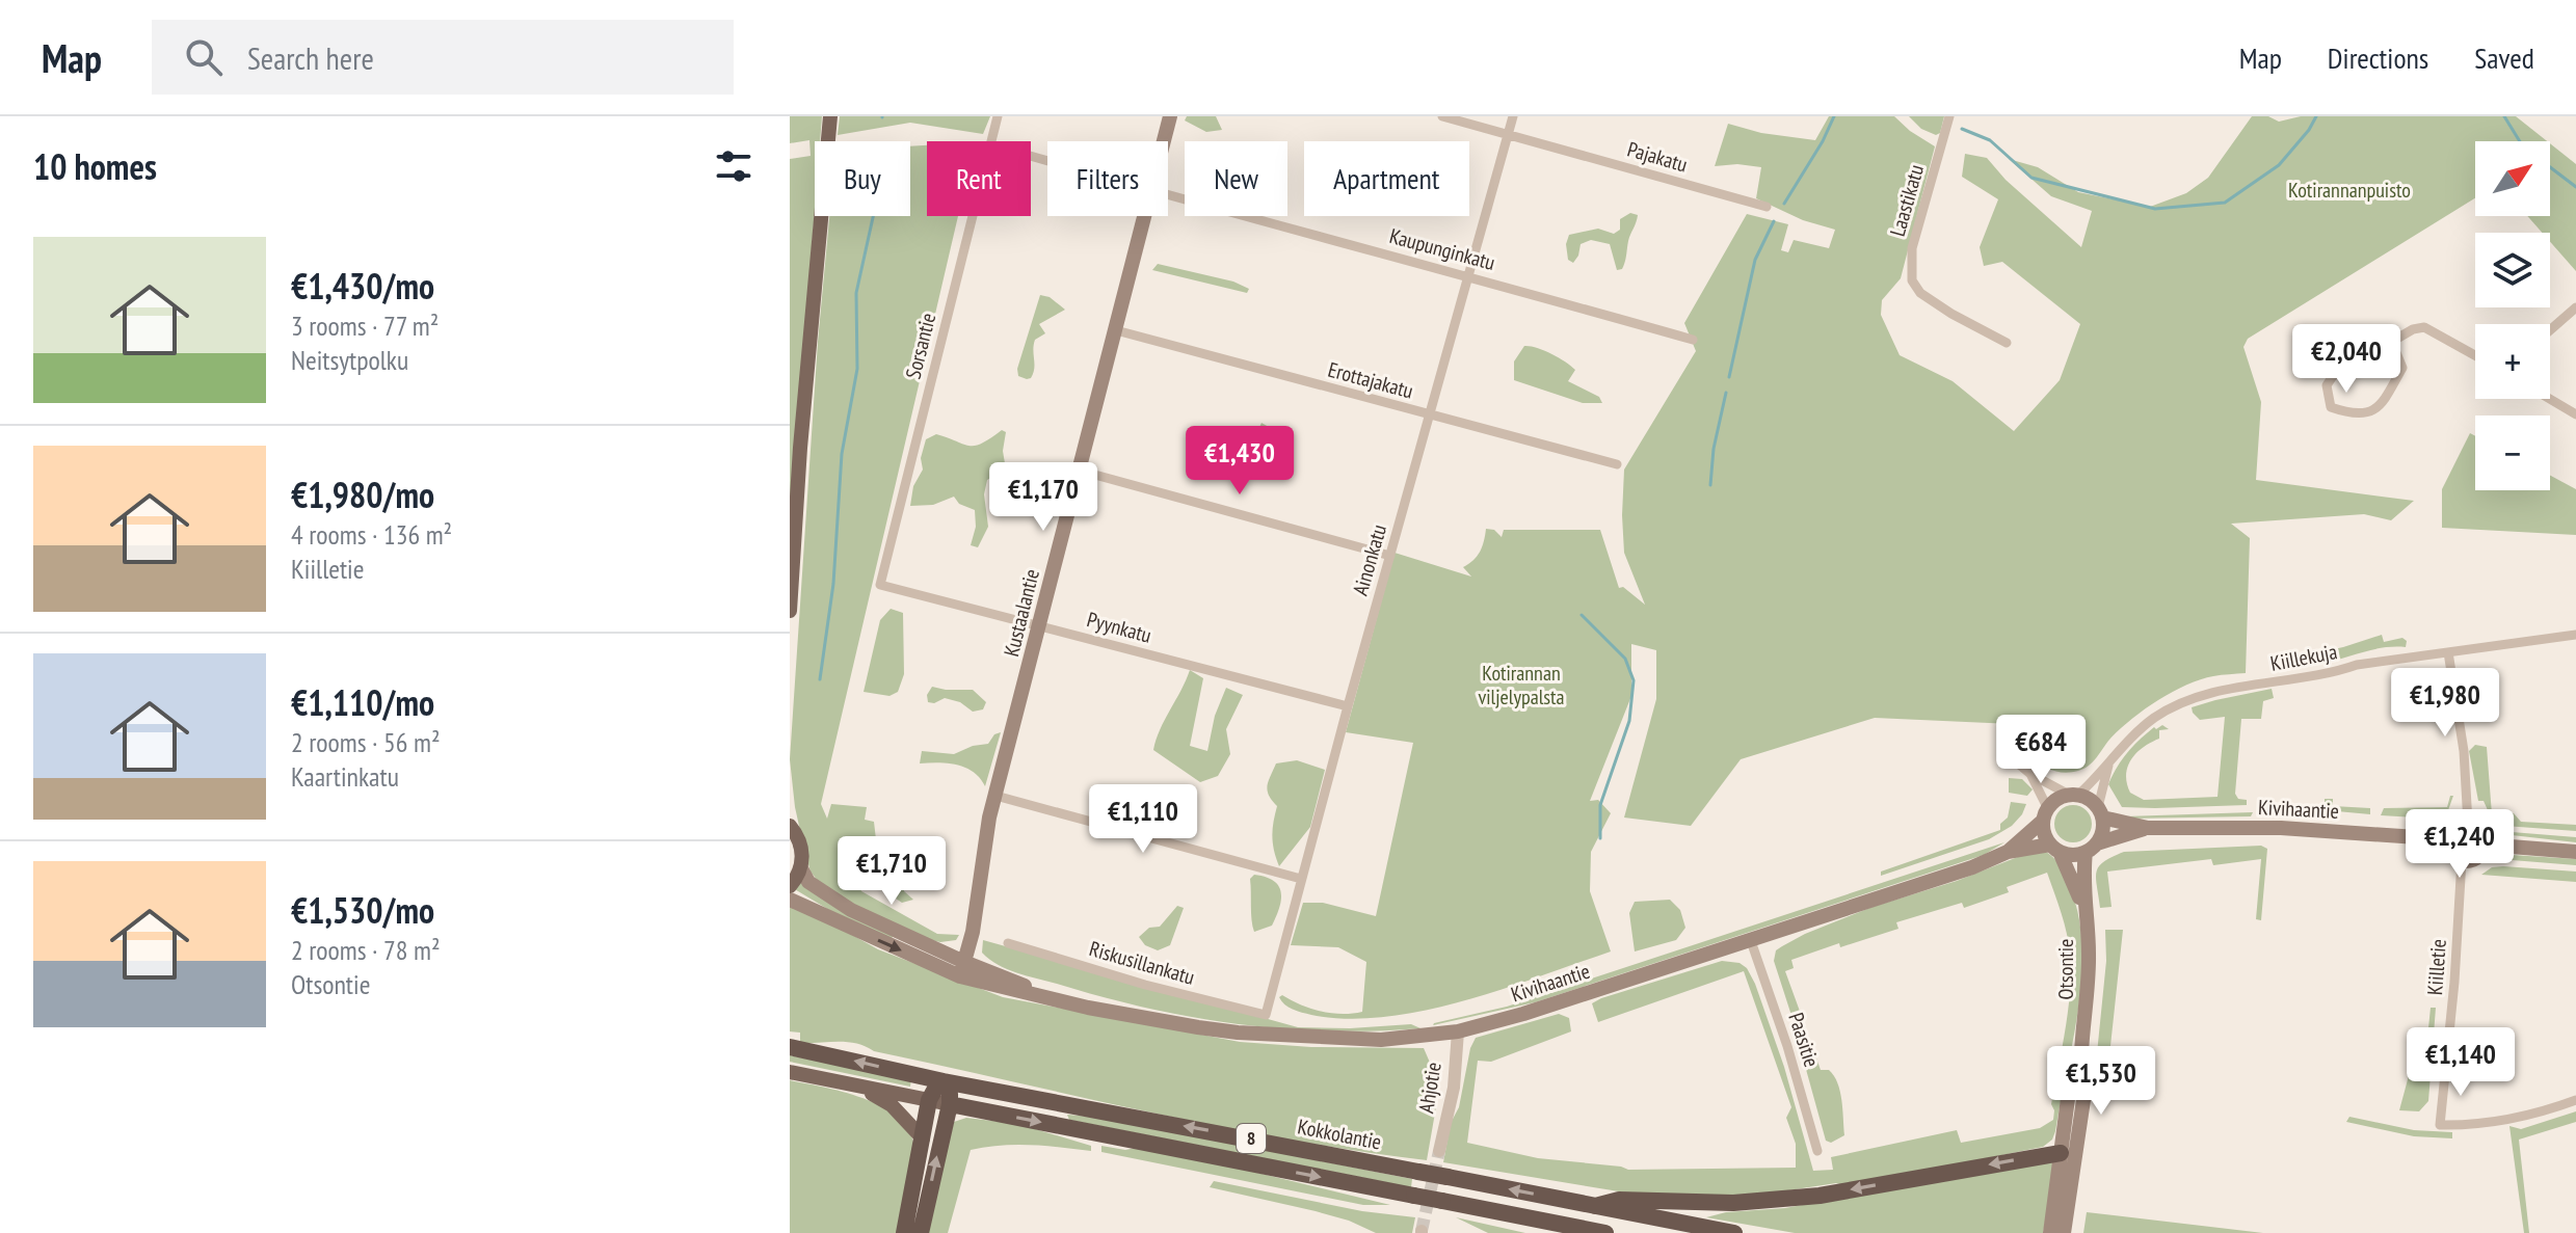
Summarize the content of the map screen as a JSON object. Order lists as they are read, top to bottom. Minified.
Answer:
{"streets":{"highway":["Kokkolantie","8"],"main road":["Kustaalantie","Kivihaantie","Otsontie"],"street":["Pajakatu","Laastikatu","Kaupunginkatu","Sorsantie","Erottajakatu","Ainonkatu","Pyynkatu","Kiillekuja","Riskusillankatu","Kiilletie","Paasitie","Ahjotie"]},"crossings":[["Pajakatu","Ainonkatu"],["Kaupunginkatu","Ainonkatu"],["Sorsantie","Pyynkatu"],["Erottajakatu","Ainonkatu"],["Erottajakatu","Kustaalantie"],["Ainonkatu","Pyynkatu"],["Ainonkatu","Riskusillankatu"],["Kustaalantie","Pyynkatu"],["Kustaalantie","Kivihaantie"],["Kiillekuja","Kivihaantie"],["Kiillekuja","Otsontie"],["Kivihaantie","Kiilletie"],["Kivihaantie","Otsontie"],["Kivihaantie","Paasitie"],["Kivihaantie","Ahjotie"]],"parks":["Kotirannanpuisto","Kotirannan viljelypalsta"],"north":"top right","page":{"header":"Map","search":"Search here","nav":["Map","Directions","Saved"],"heading":"10 homes","map_buttons":["+","−"],"chip":["Buy","Rent","Filters","New","Apartment"],"list":[{"name":"€1,430/mo","note":"3 rooms · 77 m² · Neitsytpolku"},{"name":"€1,980/mo","note":"4 rooms · 136 m² · Kiilletie"},{"name":"€1,110/mo","note":"2 rooms · 56 m² · Kaartinkatu"},{"name":"€1,530/mo","note":"2 rooms · 78 m² · Otsontie"}],"price":["€2,040","€1,430","€1,170","€1,980","€684","€1,110","€1,240","€1,710","€1,140","€1,530"]}}
